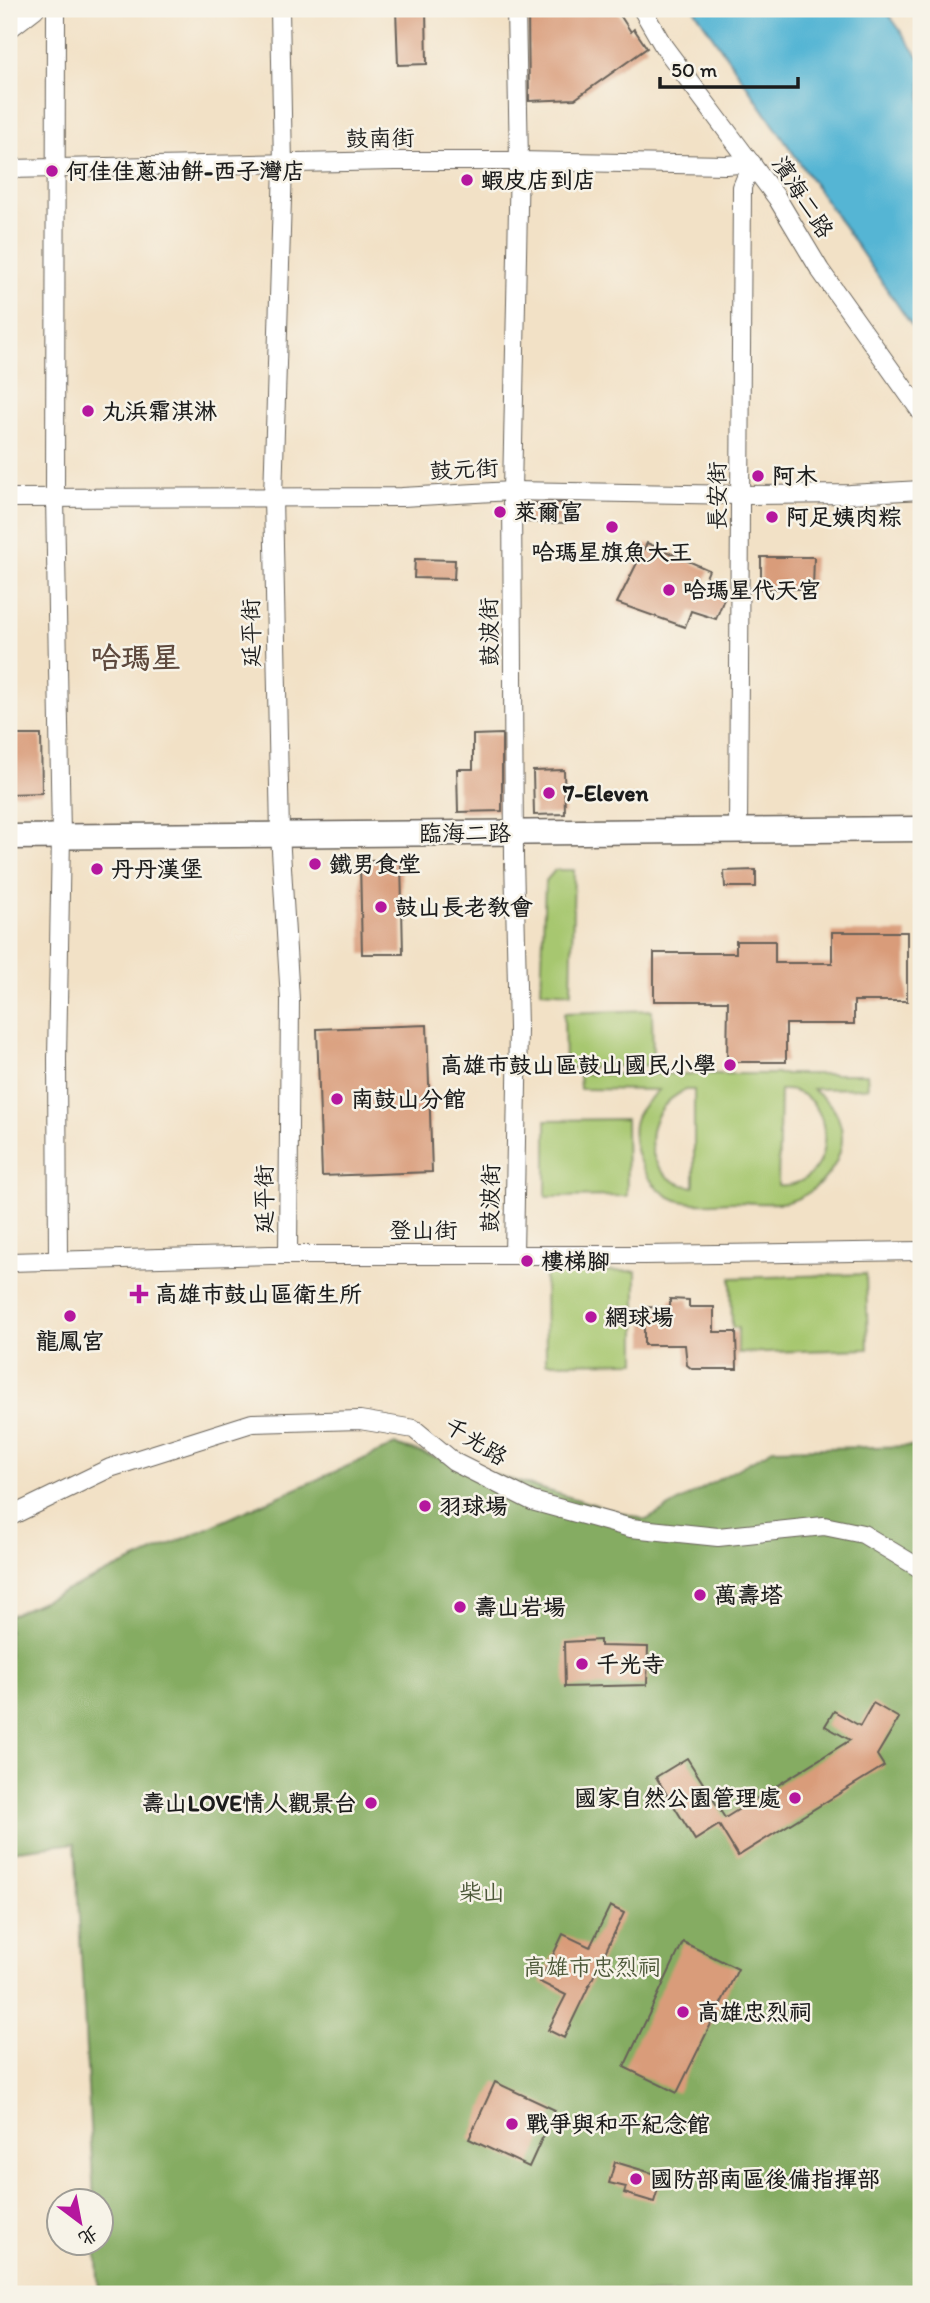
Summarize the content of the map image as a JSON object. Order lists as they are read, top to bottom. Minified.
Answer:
{"streets":{"street":["鼓南街","濱海二路","鼓元街","長安街","鼓波街","延平街","臨海二路","登山街","千光路"]},"crossings":[["鼓南街","濱海二路"],["鼓南街","長安街"],["鼓南街","鼓波街"],["鼓南街","延平街"],["濱海二路","長安街"],["鼓元街","長安街"],["鼓元街","鼓波街"],["鼓元街","延平街"],["長安街","臨海二路"],["鼓波街","臨海二路"],["鼓波街","登山街"],["延平街","臨海二路"],["延平街","登山街"]],"districts":["哈瑪星"],"parks":["柴山","高雄市忠烈祠"],"places":{"other":["何佳佳蔥油餅-西子灣店","蝦皮店到店","丸浜霜淇淋","阿木","萊爾富","阿足姨肉粽","哈瑪星旗魚大王","哈瑪星代天宮","7-Eleven","鐵男食堂","丹丹漢堡","鼓山長老教會","高雄市鼓山區鼓山國民小學","南鼓山分館","樓梯腳","龍鳳宮","網球場","羽球場","萬壽塔","壽山岩場","千光寺","國家自然公園管理處","壽山LOVE情人觀景台","高雄忠烈祠","戰爭與和平紀念館","國防部南區後備指揮部"],"health":["高雄市鼓山區衛生所"]},"scale_bar":"50 m","north":"bottom right"}
